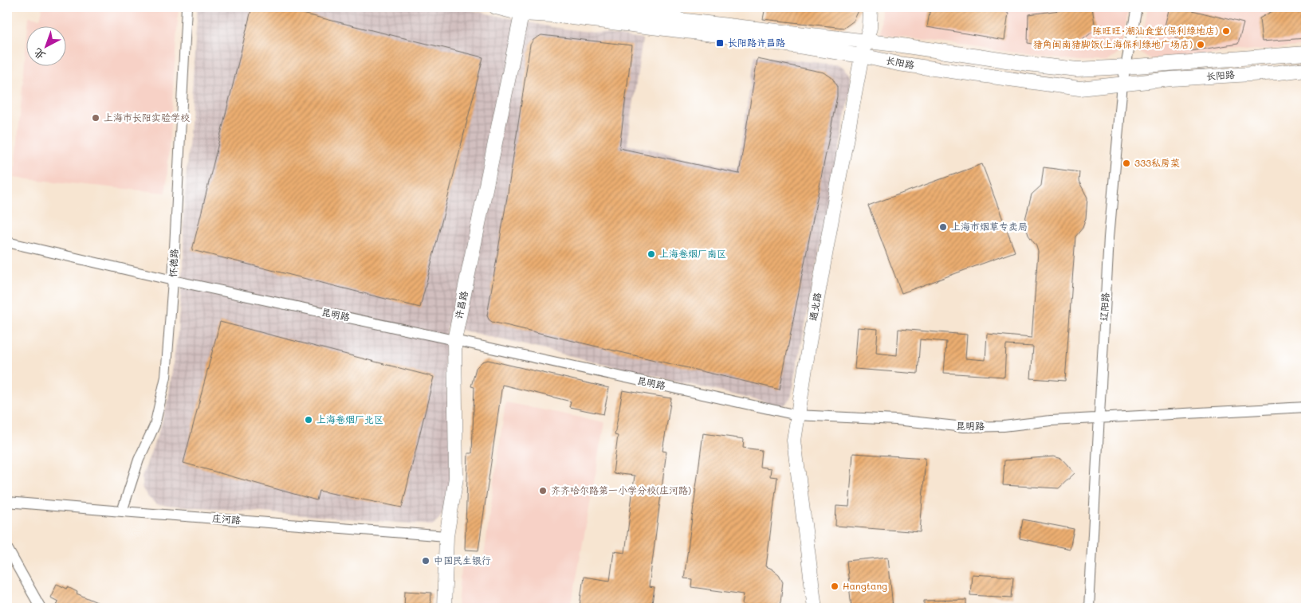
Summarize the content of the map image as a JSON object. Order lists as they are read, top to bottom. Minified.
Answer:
{"streets":{"main road":["长阳路","许昌路","通北路"],"street":["怀德路","辽阳路","昆明路","庄河路"]},"crossings":[["长阳路","许昌路"],["长阳路","通北路"],["长阳路","辽阳路"],["怀德路","昆明路"],["怀德路","庄河路"],["许昌路","昆明路"],["许昌路","庄河路"],["通北路","昆明路"],["辽阳路","昆明路"]],"places":{"other":["陈旺旺·潮汕食堂(保利绿地店)","猪角闽南猪脚饭(上海保利绿地广场店)","上海市长阳实验学校","333私房菜","上海市烟草专卖局","上海卷烟厂南区","上海卷烟厂北区","齐齐哈尔路第一小学分校(庄河路)","中国民生银行","Hangtang"],"transit":["长阳路许昌路"]},"north":"bottom left"}
